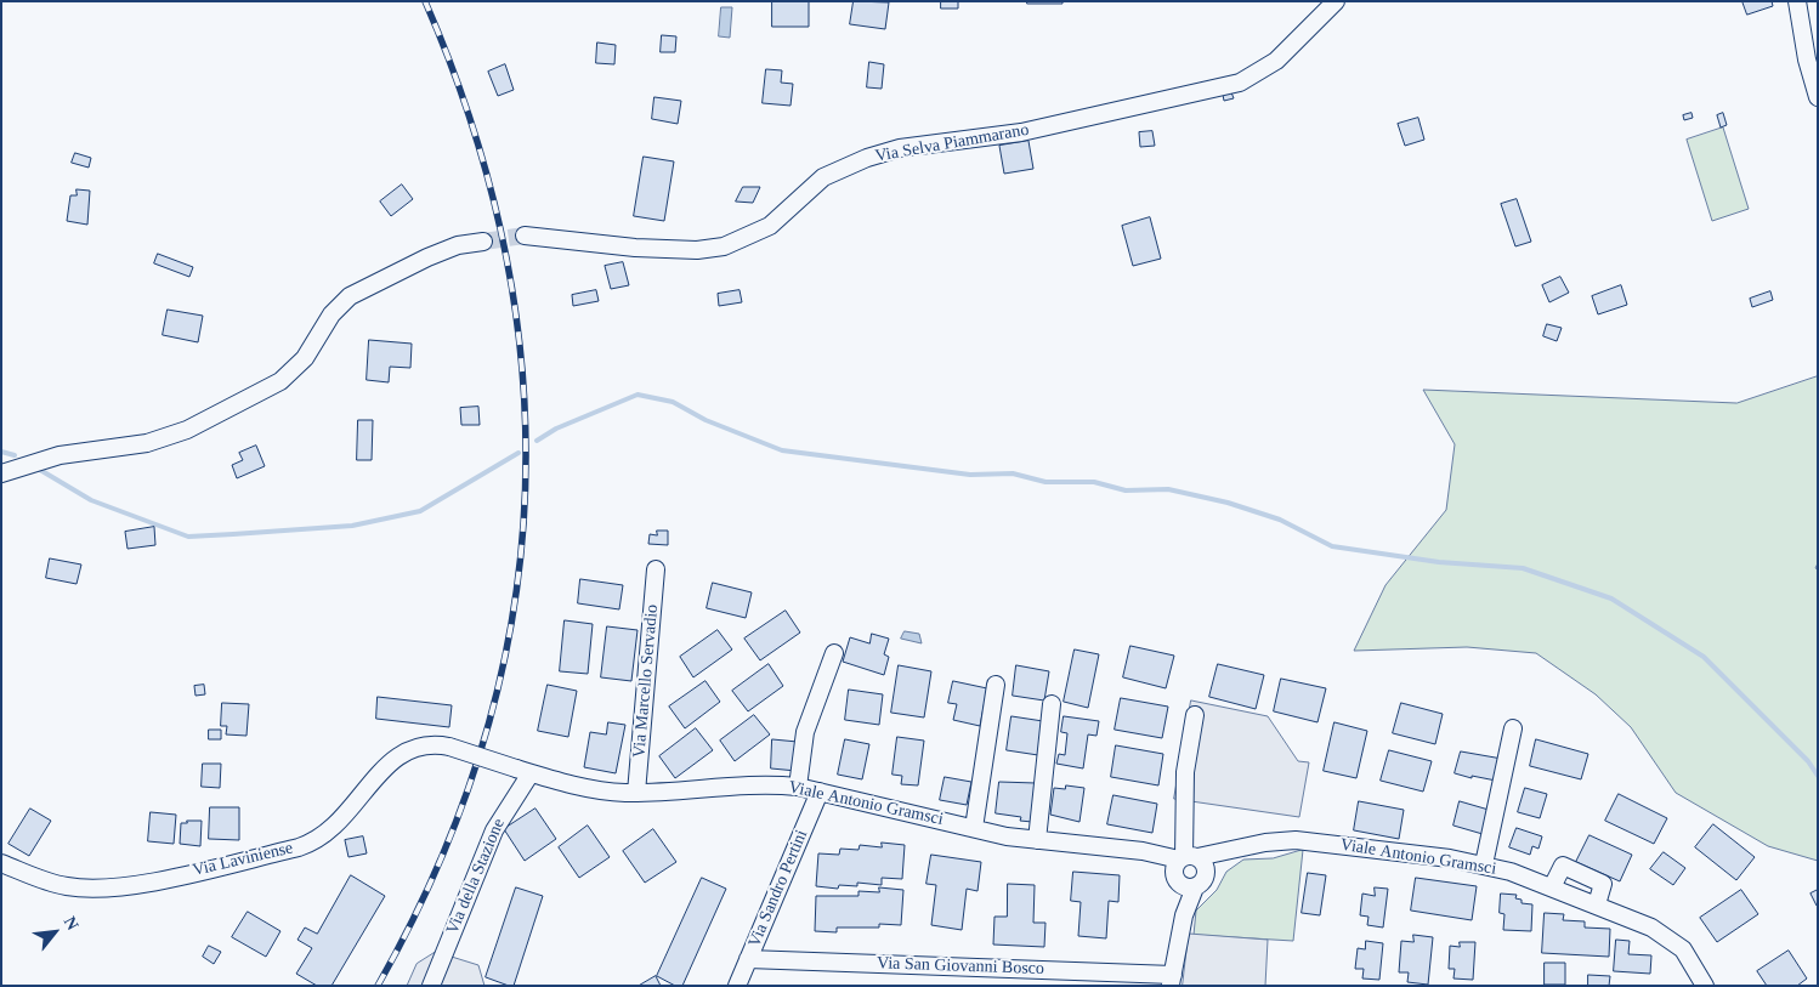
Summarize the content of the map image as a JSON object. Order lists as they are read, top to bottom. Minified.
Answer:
{"streets":{"street":["Via Selva Piammarano","Via Marcello Servadio","Viale Antonio Gramsci","Via Laviniense","Via della Stazione","Via Sandro Pertini","Via San Giovanni Bosco"]},"crossings":[["Via Marcello Servadio","Viale Antonio Gramsci"],["Viale Antonio Gramsci","Via Laviniense"],["Viale Antonio Gramsci","Via della Stazione"],["Viale Antonio Gramsci","Via Sandro Pertini"],["Via Laviniense","Via della Stazione"],["Via Sandro Pertini","Via San Giovanni Bosco"]],"north":"top right"}
